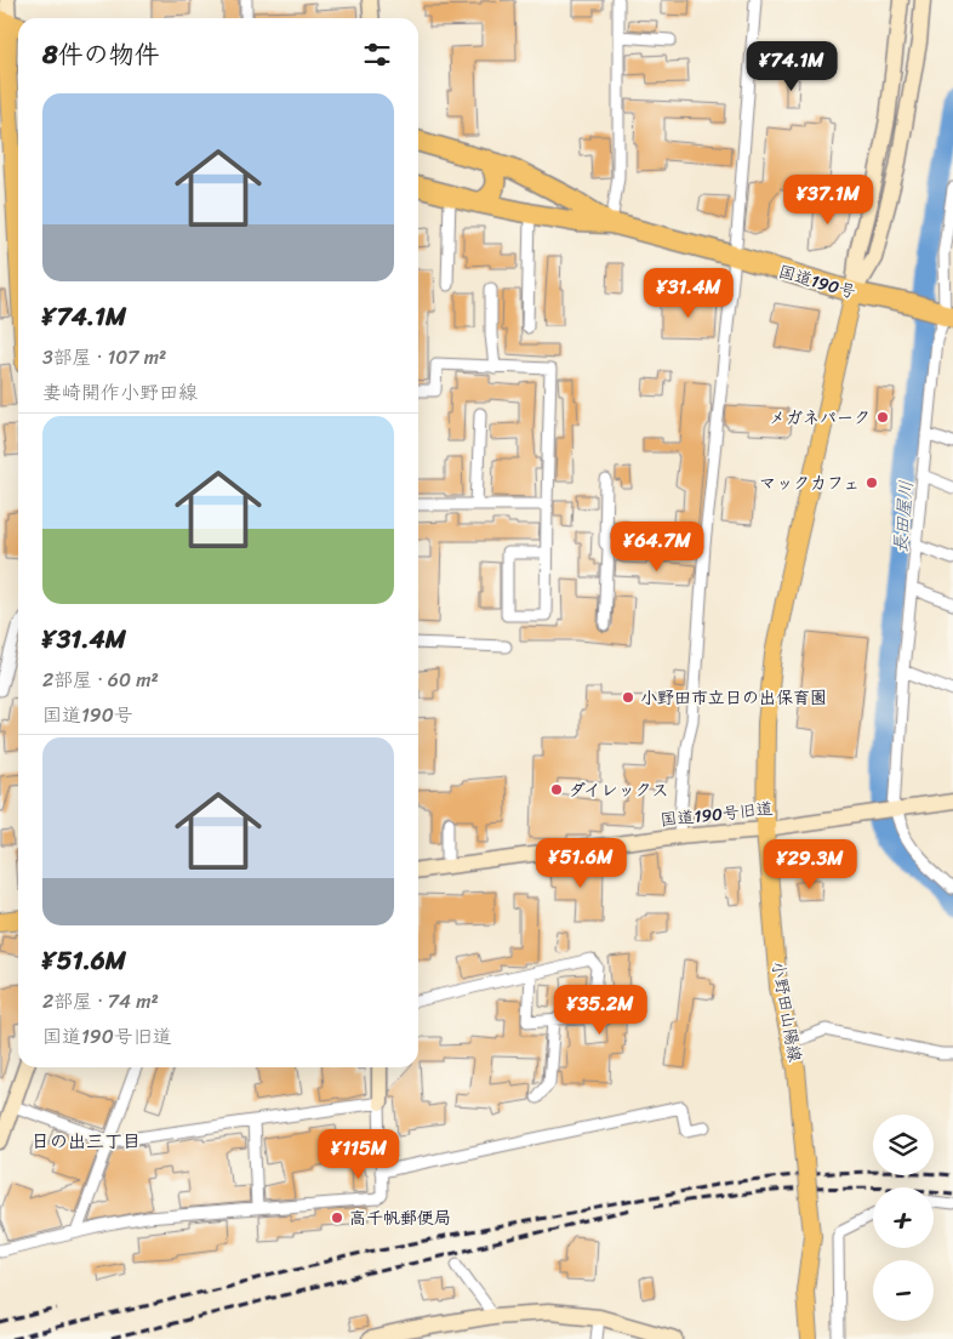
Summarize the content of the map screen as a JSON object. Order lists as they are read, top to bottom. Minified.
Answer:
{"streets":{"highway":["国道190号"],"main road":["小野田山陽線"],"street":["国道190号旧道"]},"crossings":[["国道190号","小野田山陽線"],["国道190号旧道","小野田山陽線"]],"districts":["日の出三丁目"],"water":["長田屋川"],"places":["メガネパーク","マックカフェ","小野田市立日の出保育園","ダイレックス","高千帆郵便局"],"page":{"heading":"8件の物件","price":["¥74.1M","¥37.1M","¥31.4M","¥64.7M","¥51.6M","¥29.3M","¥35.2M","¥115M"],"list":[{"name":"¥74.1M","note":"3部屋 · 107 m² · 妻崎開作小野田線"},{"name":"¥31.4M","note":"2部屋 · 60 m² · 国道190号"},{"name":"¥51.6M","note":"2部屋 · 74 m² · 国道190号旧道"}],"map_buttons":["+","−"]}}
